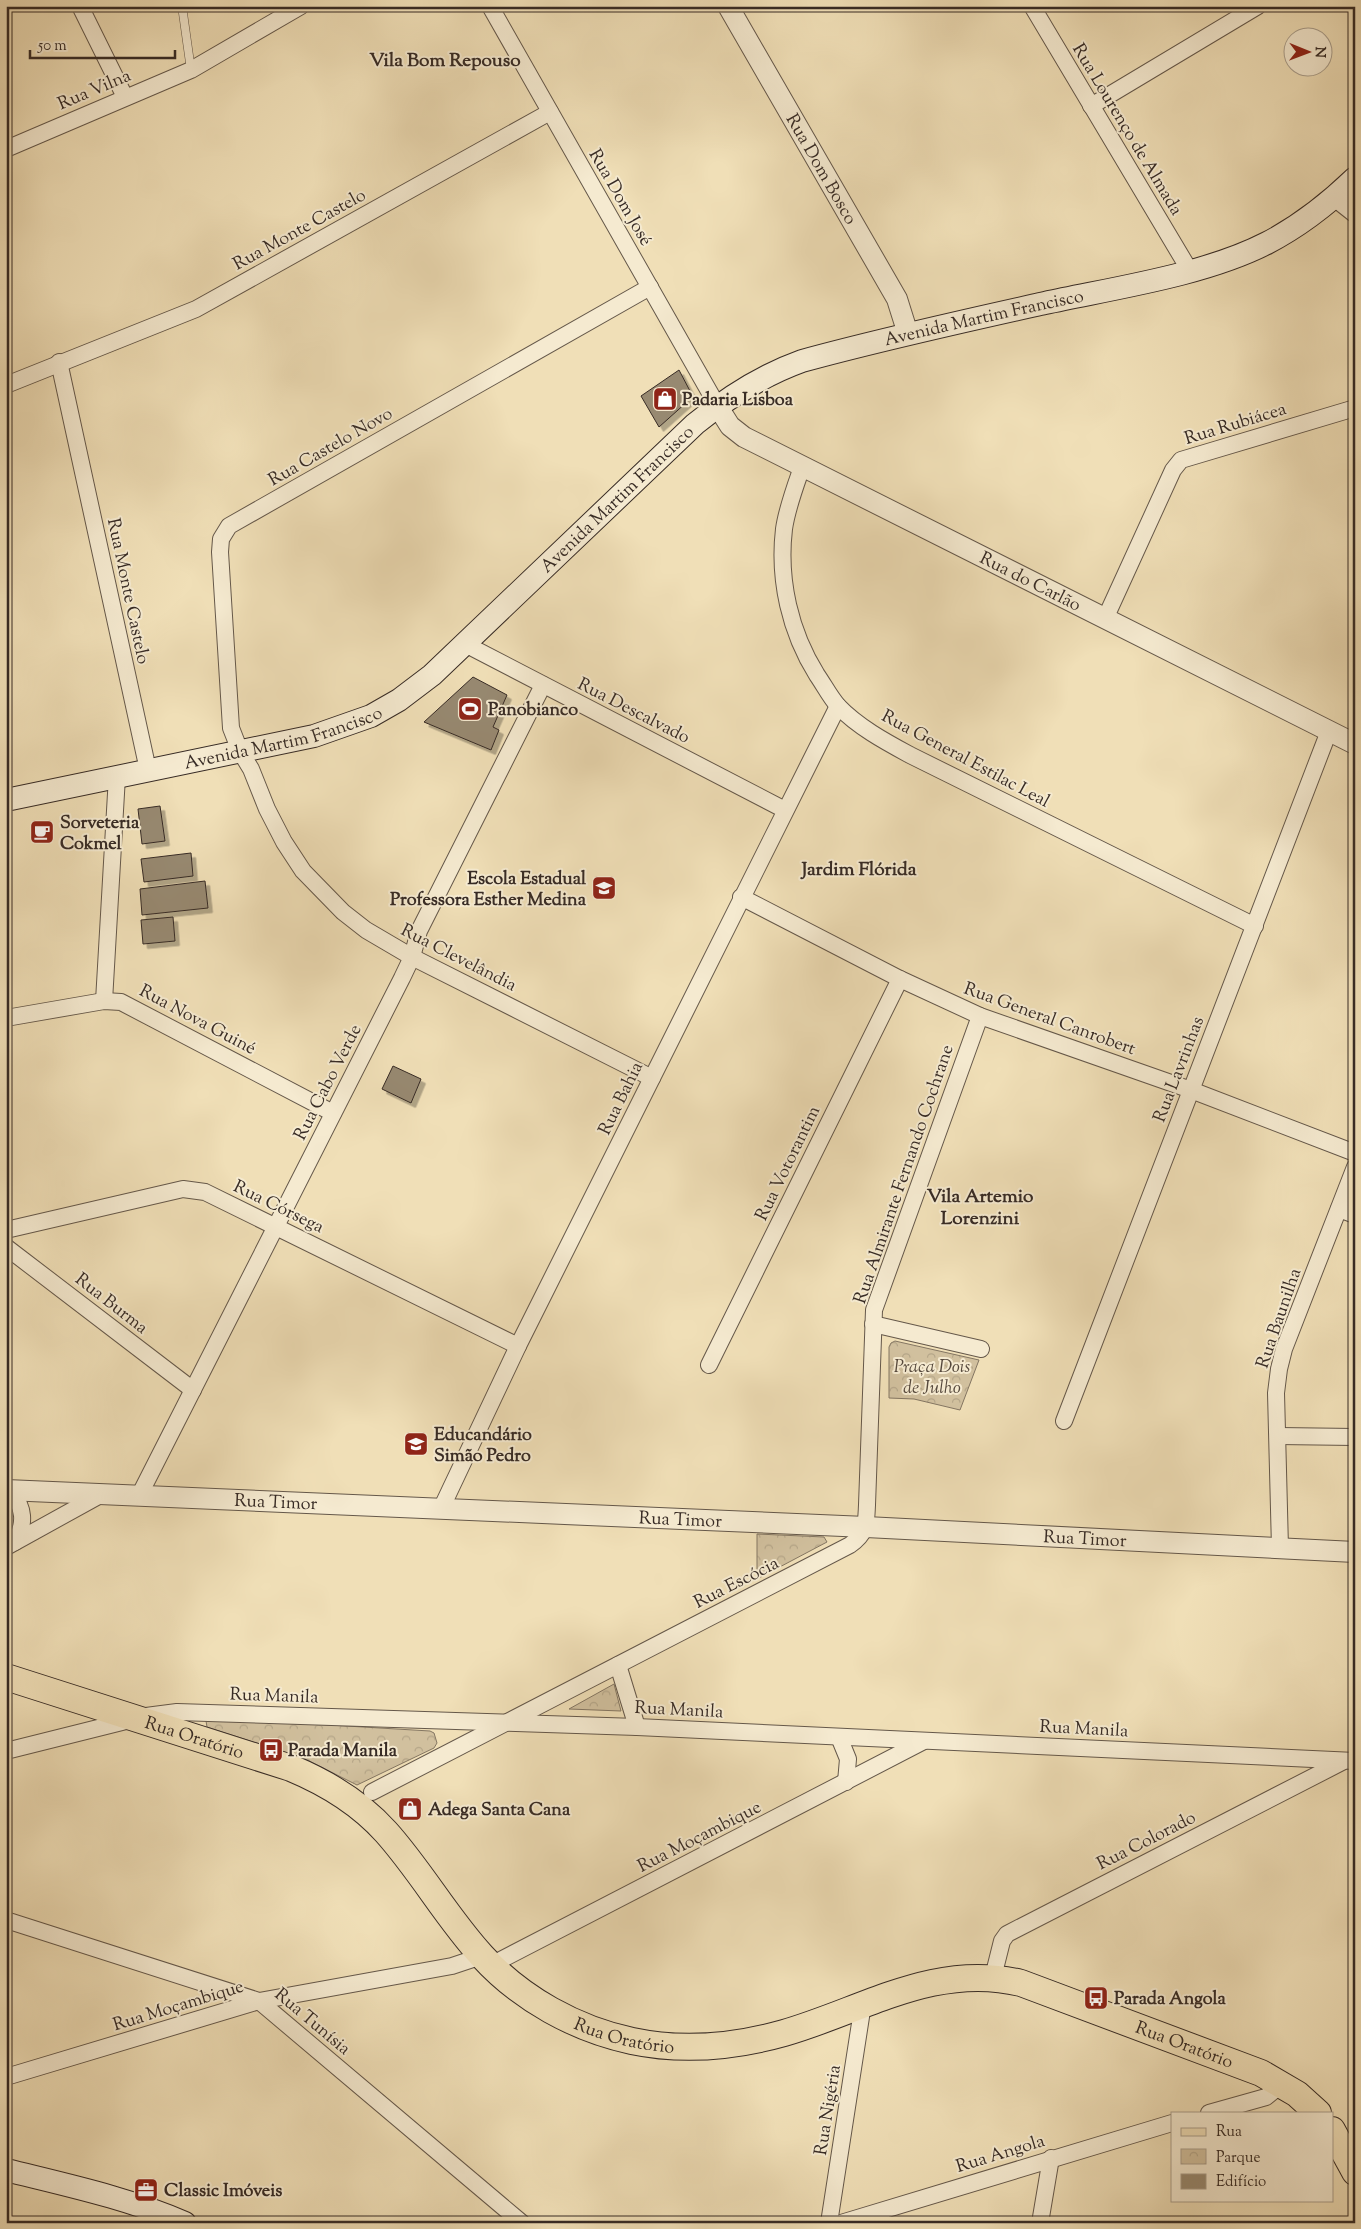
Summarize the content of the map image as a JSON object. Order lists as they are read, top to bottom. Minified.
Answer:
{"streets":{"main road":["Avenida Martim Francisco","Rua Oratório"],"street":["Rua Vilna","Rua Lourenço de Almada","Rua Dom Bosco","Rua Dom José","Rua Monte Castelo","Rua Rubiácea","Rua Castelo Novo","Rua do Carlão","Rua Descalvado","Rua General Estilac Leal","Rua Clevelândia","Rua General Canrobert","Rua Nova Guiné","Rua Lavrinhas","Rua Cabo Verde","Rua Bahia","Rua Votorantim","Rua Almirante Fernando Cochrane","Rua Córsega","Rua Burma","Rua Baunilha","Rua Timor","Rua Escócia","Rua Manila","Rua Moçambique","Rua Colorado","Rua Tunísia","Rua Nigéria","Rua Angola"]},"crossings":[["Rua Lourenço de Almada","Avenida Martim Francisco"],["Rua Dom Bosco","Avenida Martim Francisco"],["Rua Dom José","Rua Monte Castelo"],["Rua Dom José","Avenida Martim Francisco"],["Rua Dom José","Rua Castelo Novo"],["Rua Dom José","Rua do Carlão"],["Rua Monte Castelo","Avenida Martim Francisco"],["Avenida Martim Francisco","Rua Castelo Novo"],["Avenida Martim Francisco","Rua do Carlão"],["Avenida Martim Francisco","Rua Descalvado"],["Avenida Martim Francisco","Rua Clevelândia"],["Rua Rubiácea","Rua do Carlão"],["Rua Castelo Novo","Rua Clevelândia"],["Rua do Carlão","Rua General Estilac Leal"],["Rua do Carlão","Rua Lavrinhas"],["Rua Descalvado","Rua Cabo Verde"],["Rua Descalvado","Rua Bahia"],["Rua General Estilac Leal","Rua Lavrinhas"],["Rua General Estilac Leal","Rua Bahia"],["Rua Clevelândia","Rua Cabo Verde"],["Rua Clevelândia","Rua Bahia"],["Rua General Canrobert","Rua Lavrinhas"],["Rua General Canrobert","Rua Bahia"],["Rua General Canrobert","Rua Votorantim"],["Rua General Canrobert","Rua Almirante Fernando Cochrane"],["Rua Nova Guiné","Rua Cabo Verde"],["Rua Cabo Verde","Rua Córsega"],["Rua Cabo Verde","Rua Burma"],["Rua Cabo Verde","Rua Timor"],["Rua Bahia","Rua Córsega"],["Rua Bahia","Rua Timor"],["Rua Almirante Fernando Cochrane","Rua Timor"],["Rua Almirante Fernando Cochrane","Rua Escócia"],["Rua Baunilha","Rua Timor"],["Rua Timor","Rua Escócia"],["Rua Escócia","Rua Manila"],["Rua Manila","Rua Oratório"],["Rua Manila","Rua Moçambique"],["Rua Manila","Rua Colorado"],["Rua Oratório","Rua Moçambique"],["Rua Oratório","Rua Colorado"],["Rua Oratório","Rua Nigéria"],["Rua Moçambique","Rua Tunísia"]],"districts":["Vila Bom Repouso","Jardim Flórida","Vila Artemio Lorenzini"],"parks":["Praça Dois de Julho"],"places":{"shop":["Padaria Lisboa","Adega Santa Cana"],"sports":["Panobianco"],"cafe":["Sorveteria Cokmel"],"school or university":["Escola Estadual Professora Esther Medina","Educandário Simão Pedro"],"bus stop":["Parada Manila","Parada Angola"],"office":["Classic Imóveis"]},"legend":["Rua","Parque","Edifício"],"scale_bar":"50 m","north":"right"}
